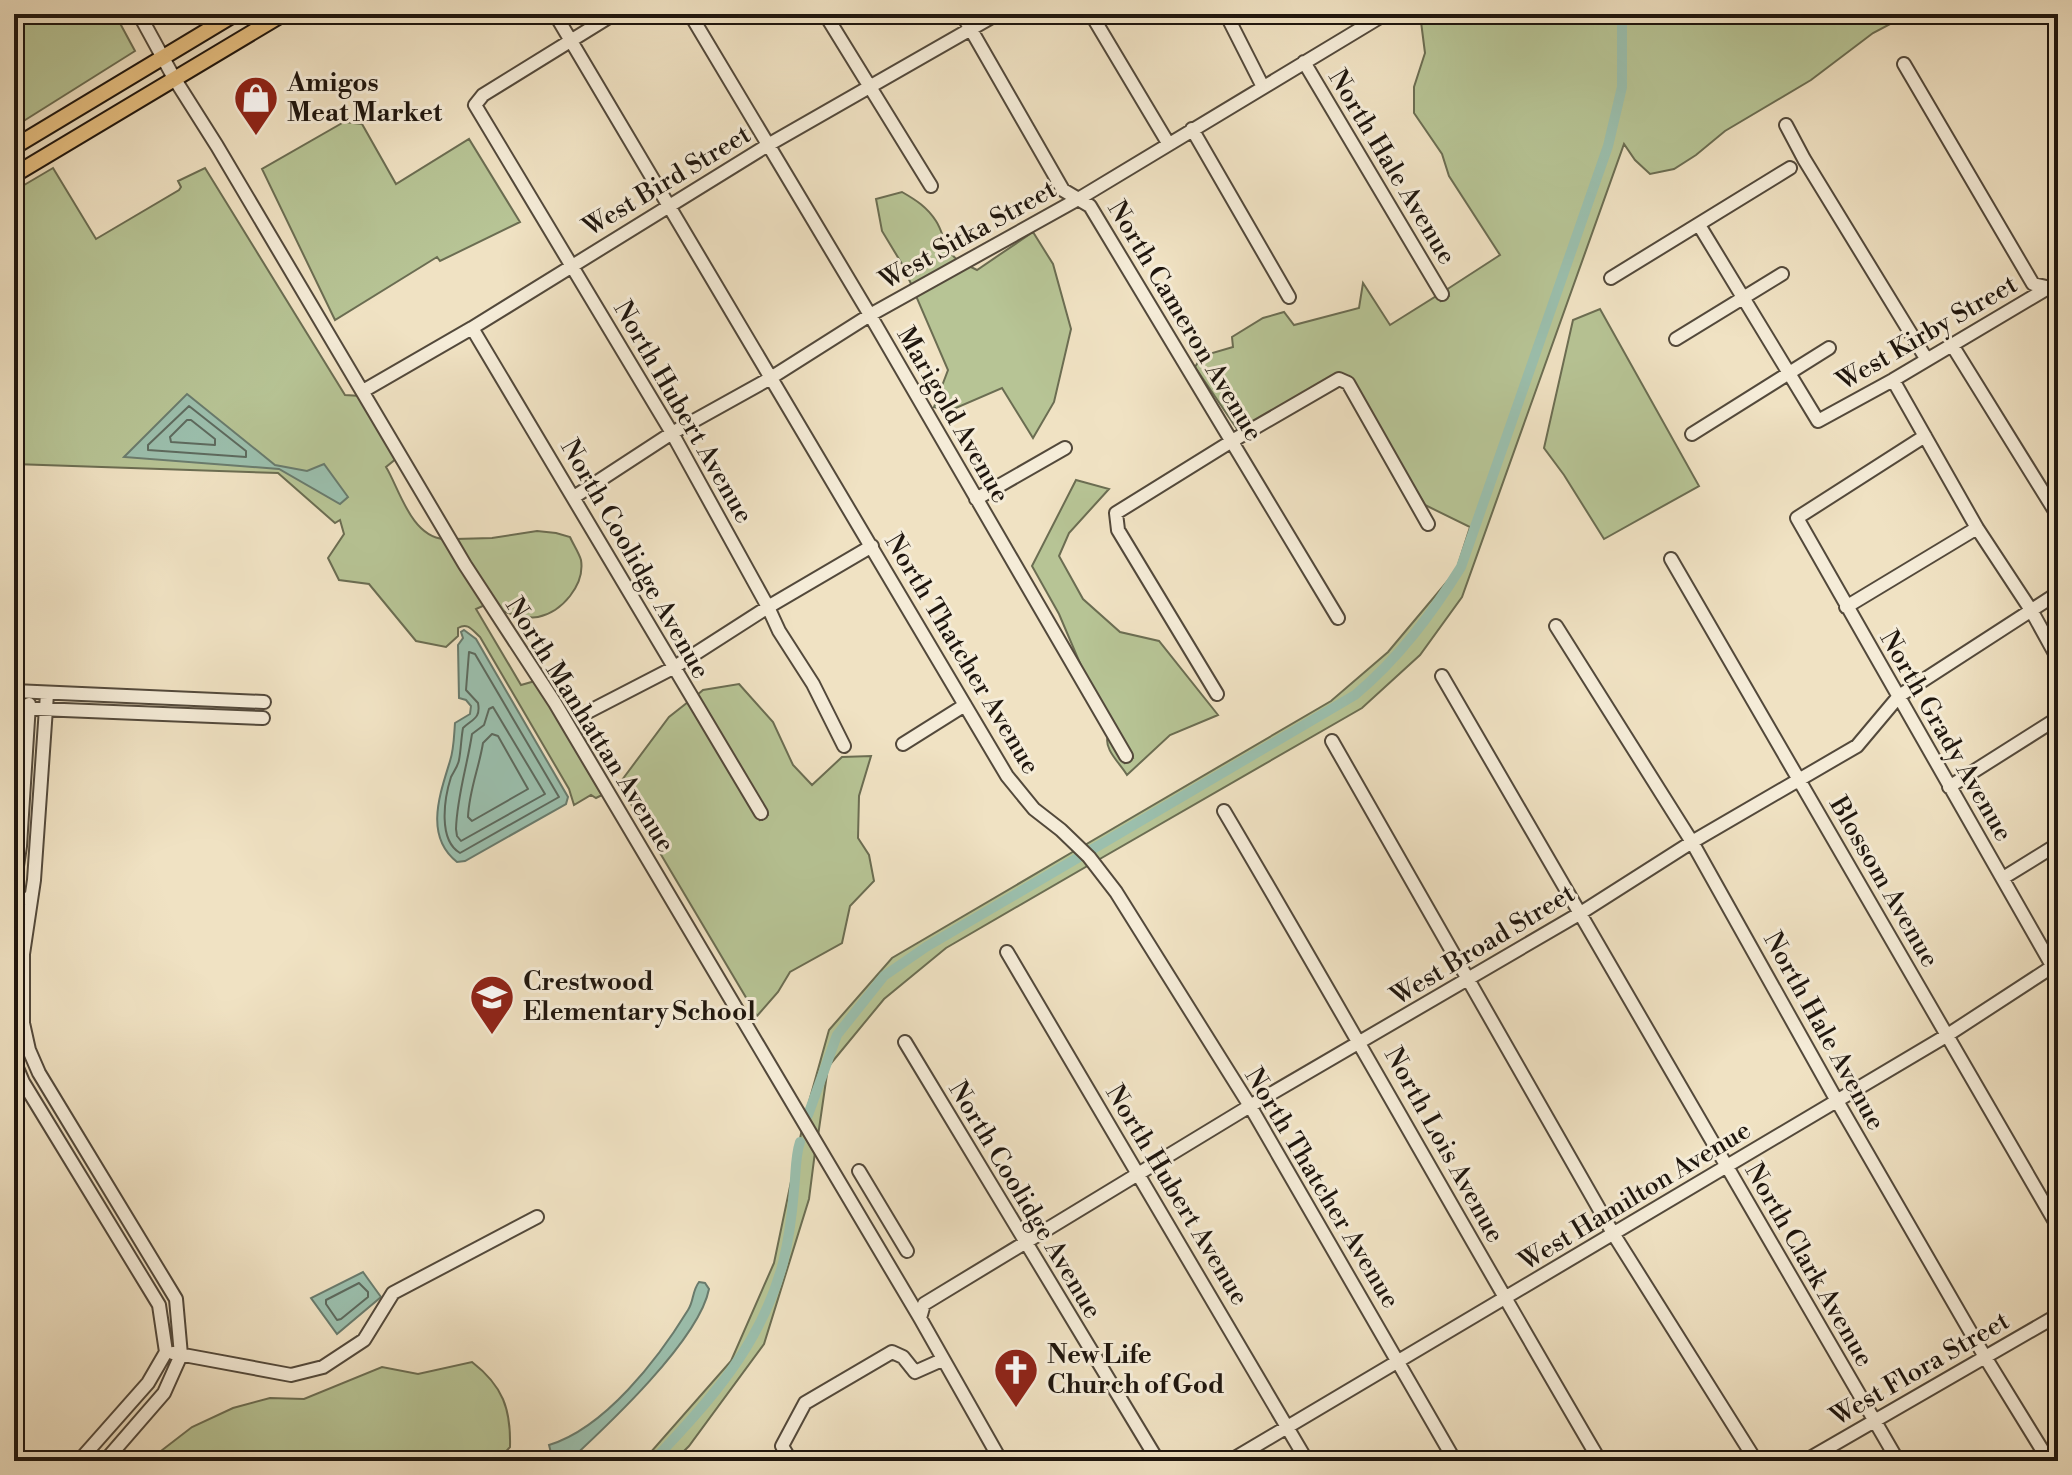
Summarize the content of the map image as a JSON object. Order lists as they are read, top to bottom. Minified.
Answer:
{"streets":{"street":["North Hale Avenue","West Bird Street","West Sitka Street","North Cameron Avenue","West Kirby Street","North Hubert Avenue","Marigold Avenue","North Coolidge Avenue","North Thatcher Avenue","North Manhattan Avenue","North Grady Avenue","Blossom Avenue","West Broad Street","North Lois Avenue","West Hamilton Avenue","North Clark Avenue","West Flora Street"]},"crossings":[["North Hale Avenue","West Sitka Street"],["North Hale Avenue","West Broad Street"],["North Hale Avenue","West Hamilton Avenue"],["North Hale Avenue","West Flora Street"],["West Bird Street","North Cameron Avenue"],["West Bird Street","North Hubert Avenue"],["West Bird Street","Marigold Avenue"],["West Bird Street","North Coolidge Avenue"],["West Bird Street","North Thatcher Avenue"],["West Bird Street","North Manhattan Avenue"],["West Sitka Street","North Cameron Avenue"],["West Sitka Street","North Hubert Avenue"],["West Sitka Street","Marigold Avenue"],["West Sitka Street","North Coolidge Avenue"],["West Sitka Street","North Thatcher Avenue"],["North Hubert Avenue","North Thatcher Avenue"],["North Hubert Avenue","West Broad Street"],["North Hubert Avenue","West Hamilton Avenue"],["North Coolidge Avenue","West Broad Street"],["North Thatcher Avenue","West Broad Street"],["North Thatcher Avenue","West Hamilton Avenue"],["North Manhattan Avenue","West Broad Street"],["North Grady Avenue","West Broad Street"],["North Grady Avenue","West Hamilton Avenue"],["Blossom Avenue","West Broad Street"],["Blossom Avenue","West Hamilton Avenue"],["West Broad Street","North Lois Avenue"],["West Broad Street","North Clark Avenue"],["North Lois Avenue","West Hamilton Avenue"],["West Hamilton Avenue","North Clark Avenue"],["North Clark Avenue","West Flora Street"]],"places":{"shop":["Amigos Meat Market"],"school or university":["Crestwood Elementary School"],"church":["New Life Church of God"]}}
